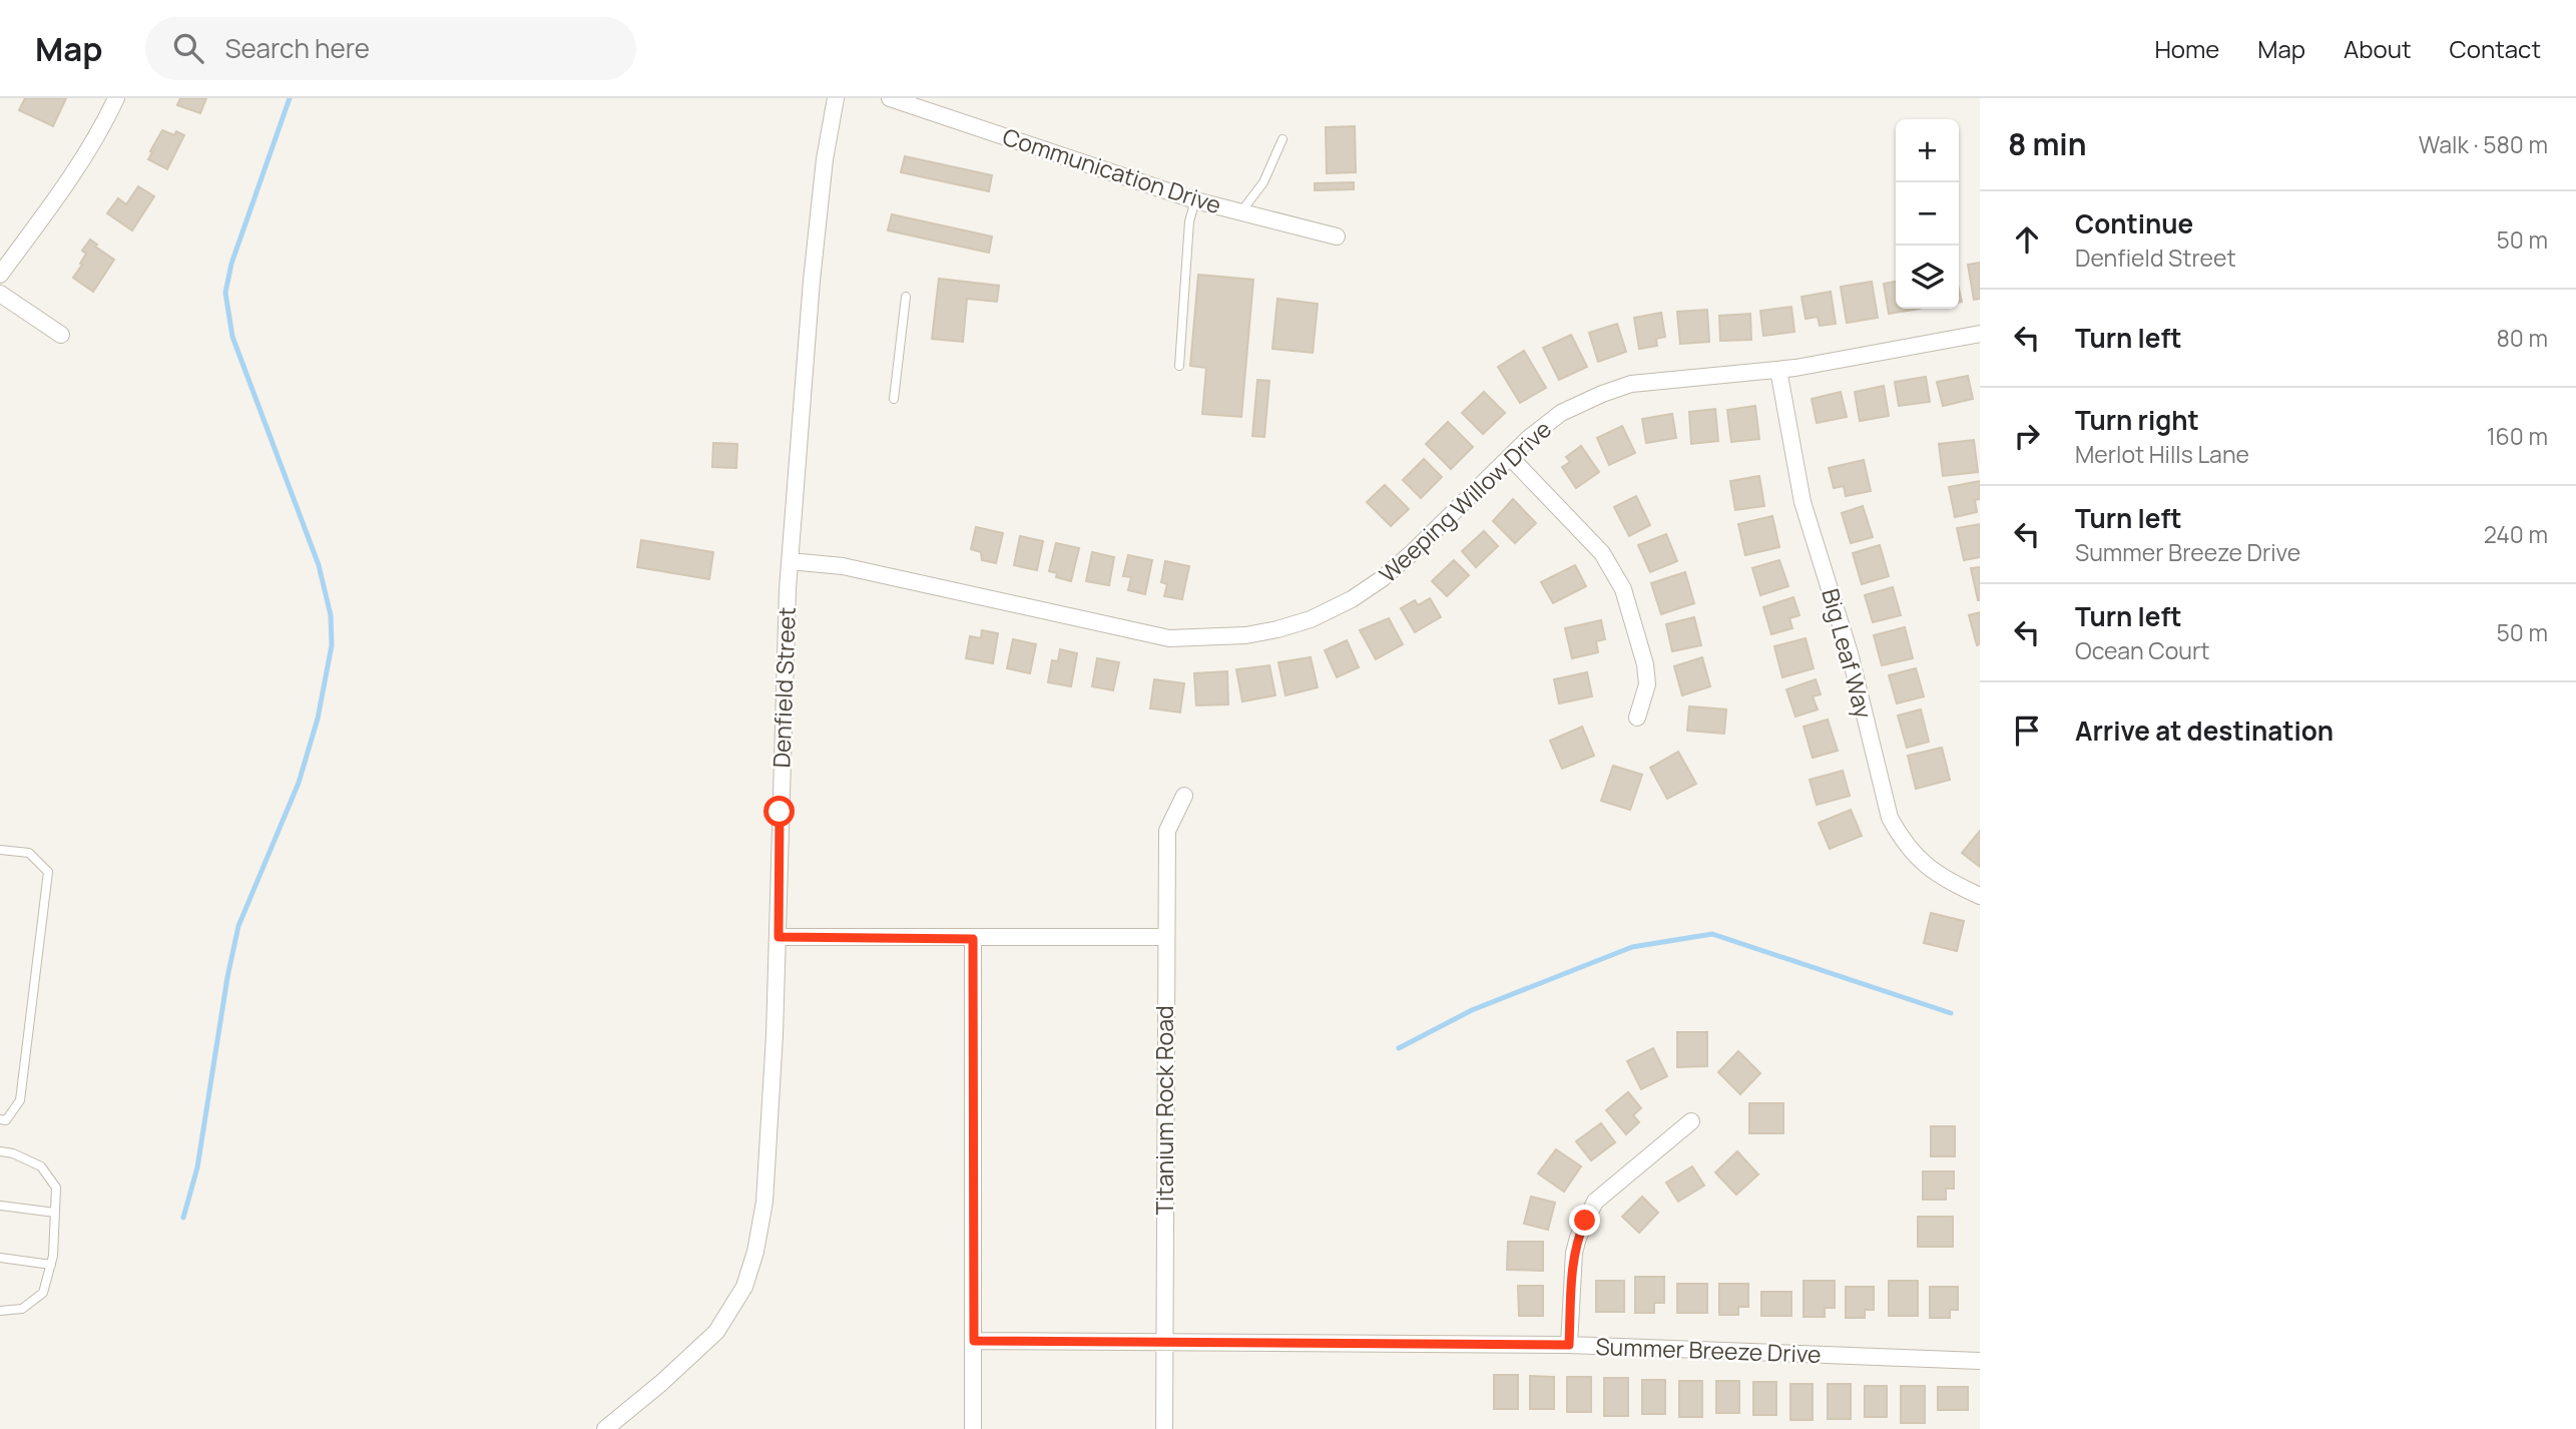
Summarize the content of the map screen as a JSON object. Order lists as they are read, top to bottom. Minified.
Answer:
{"streets":{"street":["Communication Drive","Weeping Willow Drive","Big Leaf Way","Denfield Street","Titanium Rock Road","Summer Breeze Drive"]},"crossings":[["Weeping Willow Drive","Big Leaf Way"],["Weeping Willow Drive","Denfield Street"],["Titanium Rock Road","Summer Breeze Drive"]],"page":{"header":"Map","search":"Search here","nav":["Home","Map","About","Contact"],"heading":["8 min","Walk · 580 m"],"map_buttons":["+","−"],"list":[["Continue","Denfield Street","50 m"],["Turn left","80 m"],["Turn right","Merlot Hills Lane","160 m"],["Turn left","Summer Breeze Drive","240 m"],["Turn left","Ocean Court","50 m"],"Arrive at destination"]}}
